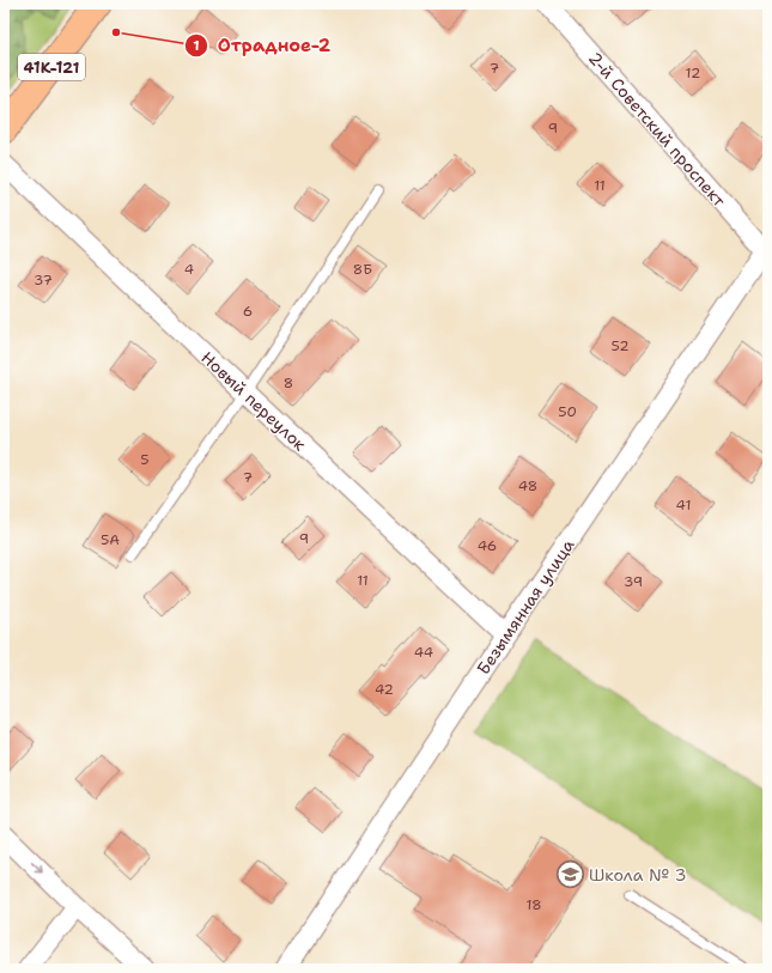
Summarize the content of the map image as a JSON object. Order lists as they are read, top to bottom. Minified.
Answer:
{"streets":{"main road":["41К-121"],"street":["2-й Советский проспект","Новый переулок","Безымянная улица"]},"crossings":[["2-й Советский проспект","Безымянная улица"],["Новый переулок","Безымянная улица"]],"places":{"other":["Отрадное-2"],"school or university":["Школа № 3"]},"house_numbers":["7","12","9","11","4","8Б","37","6","52","8","50","5","7","48","41","9","5А","46","11","39","44","42","18"]}
